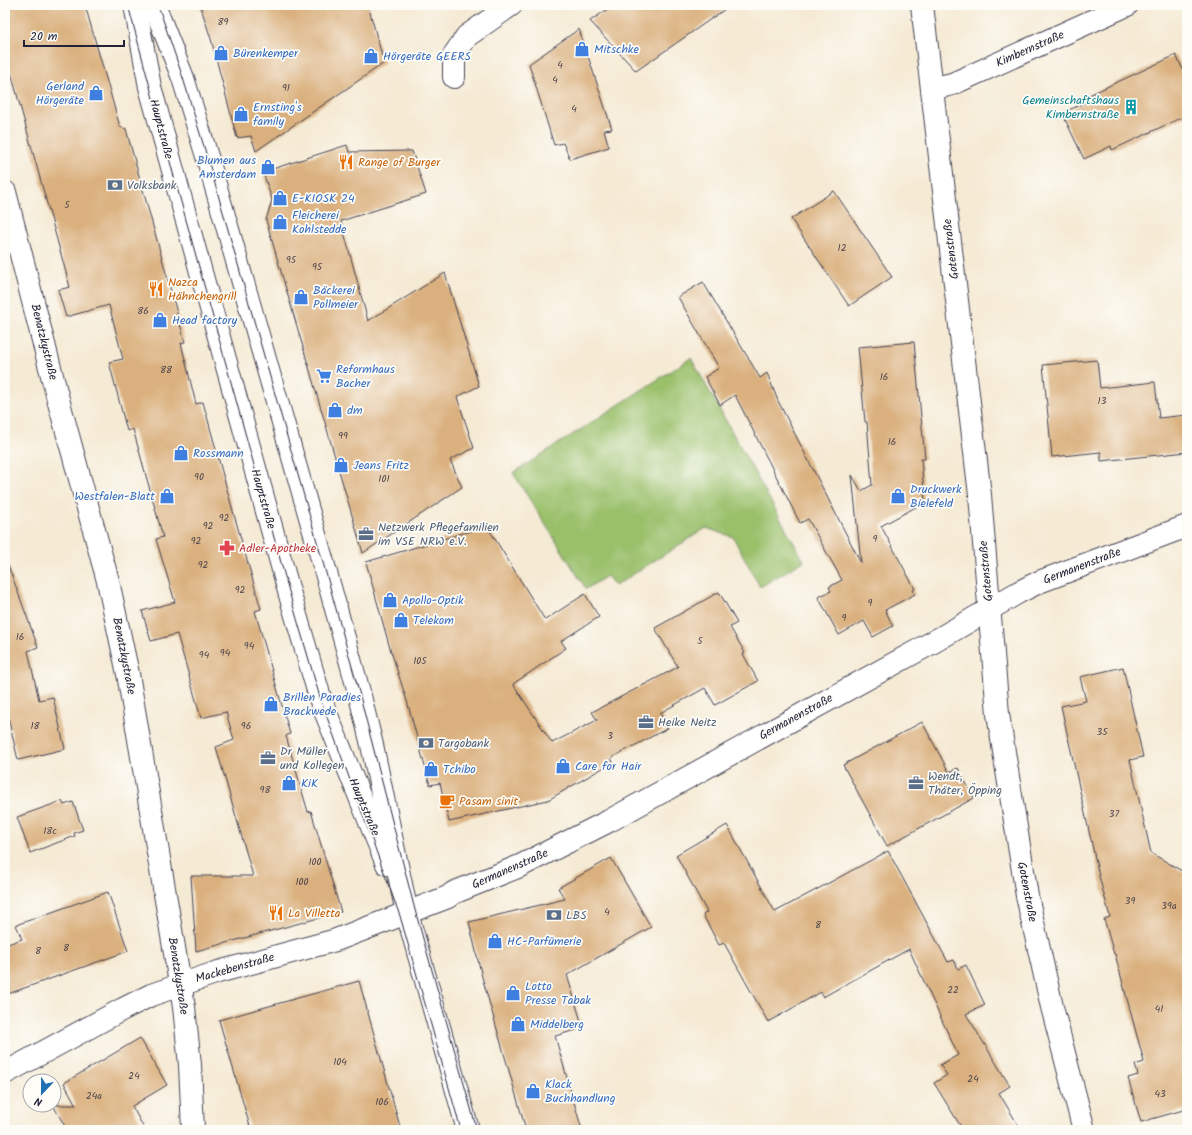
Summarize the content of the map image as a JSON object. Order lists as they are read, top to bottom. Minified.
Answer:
{"streets":{"street":["Kimbernstraße","Hauptstraße","Gotenstraße","Benatzkystraße","Germanenstraße","Mackebenstraße"]},"crossings":[["Kimbernstraße","Gotenstraße"],["Hauptstraße","Germanenstraße"],["Hauptstraße","Mackebenstraße"],["Gotenstraße","Germanenstraße"],["Benatzkystraße","Mackebenstraße"],["Germanenstraße","Mackebenstraße"]],"places":{"shop":["Mitschke","Bürenkemper","Hörgeräte GEERS","Gerland Hörgeräte","Ernsting's family","Blumen aus Amsterdam","E-KIOSK 24","Fleicherei Kohlstedde","Bäckerei Pollmeier","Head factory","dm","Rossmann","Jeans Fritz","Westfalen-Blatt","Druckwerk Bielefeld","Apollo-Optik","Telekom","Brillen Paradies Brackwede","Care for Hair","Tchibo","KiK","HC-Parfümerie","Lotto Presse Tabak","Middelberg","Klack Buchhandlung"],"building":["Gemeinschaftshaus Kimbernstraße"],"restaurant":["Range of Burger","Nazca Hähnchengrill","La Villetta"],"bank":["Volksbank","Targobank","LBS"],"supermarket":["Reformhaus Bacher"],"office":["Netzwerk Pflegefamilien im VSE NRW e.V.","Heike Neitz","Dr Müller und Kollegen","Wendt, Thäter, Öpping"],"pharmacy":["Adler-Apotheke"],"cafe":["Pasam sinit"]},"house_numbers":["89","4","4","91","4","5","12","95","95","86","88","16","13","99","16","90","101","92","92","9","92","92","92","9","9","16","5","94","94","94","105","18","96","35","3","98","37","18c","100","100","39","39a","4","8","8","8","22","41","104","24","24","43","24a","106"],"scale_bar":"20 m","north":"bottom"}
